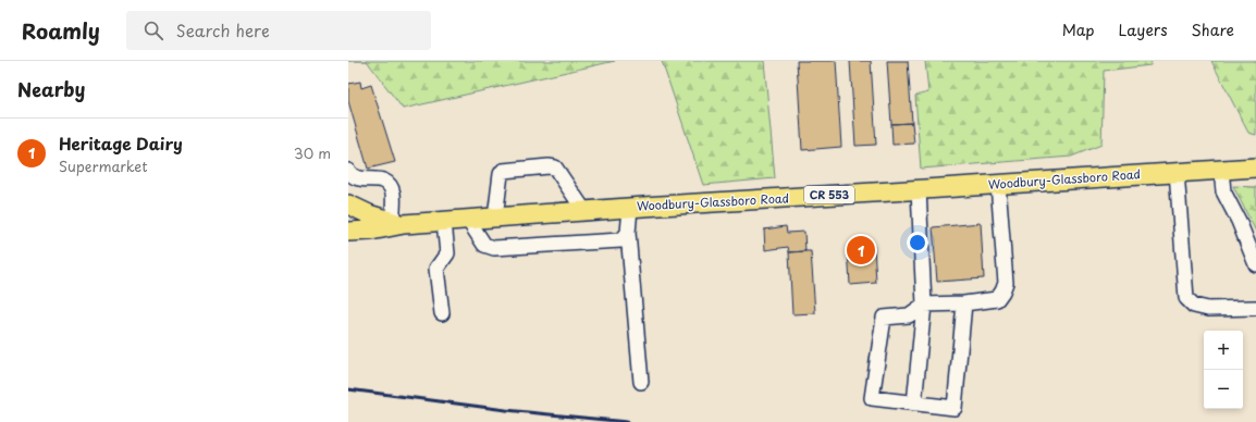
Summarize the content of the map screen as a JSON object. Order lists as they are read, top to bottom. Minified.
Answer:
{"streets":{"main road":["Woodbury-Glassboro Road","CR 553"]},"page":{"header":"Roamly","search":"Search here","nav":["Map","Layers","Share"],"heading":"Nearby","list":[{"mark":"1","name":"Heritage Dairy","note":"Supermarket","value":"30 m"}],"pins":"1","map_buttons":["+","−"]}}
